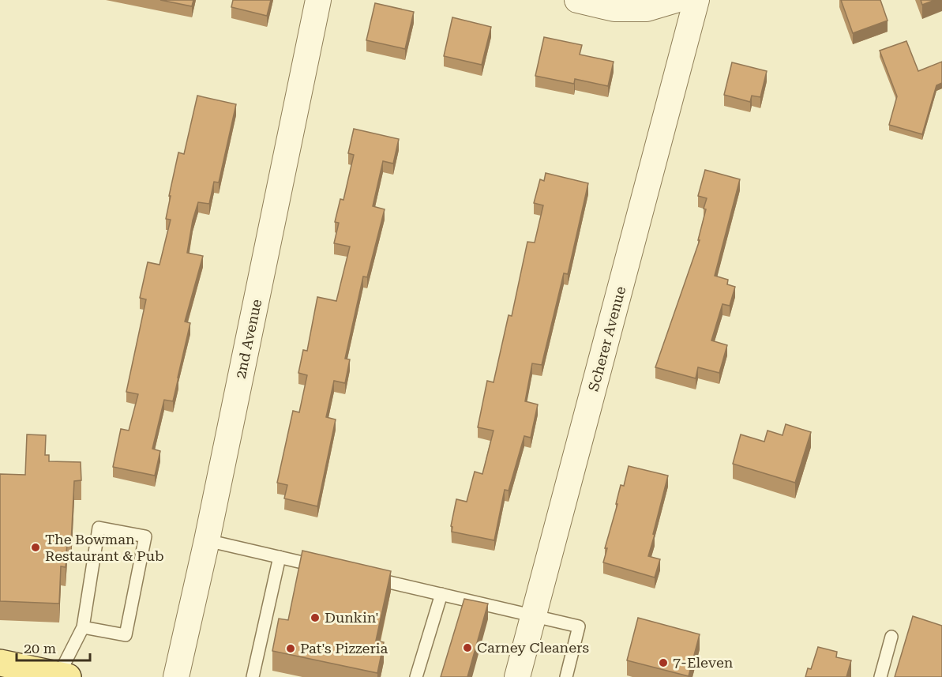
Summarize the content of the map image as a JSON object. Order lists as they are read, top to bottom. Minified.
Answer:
{"streets":{"street":["2nd Avenue","Scherer Avenue"]},"places":["The Bowman Restaurant & Pub","Dunkin'","Carney Cleaners","Pat's Pizzeria","7-Eleven"],"scale_bar":"20 m"}
